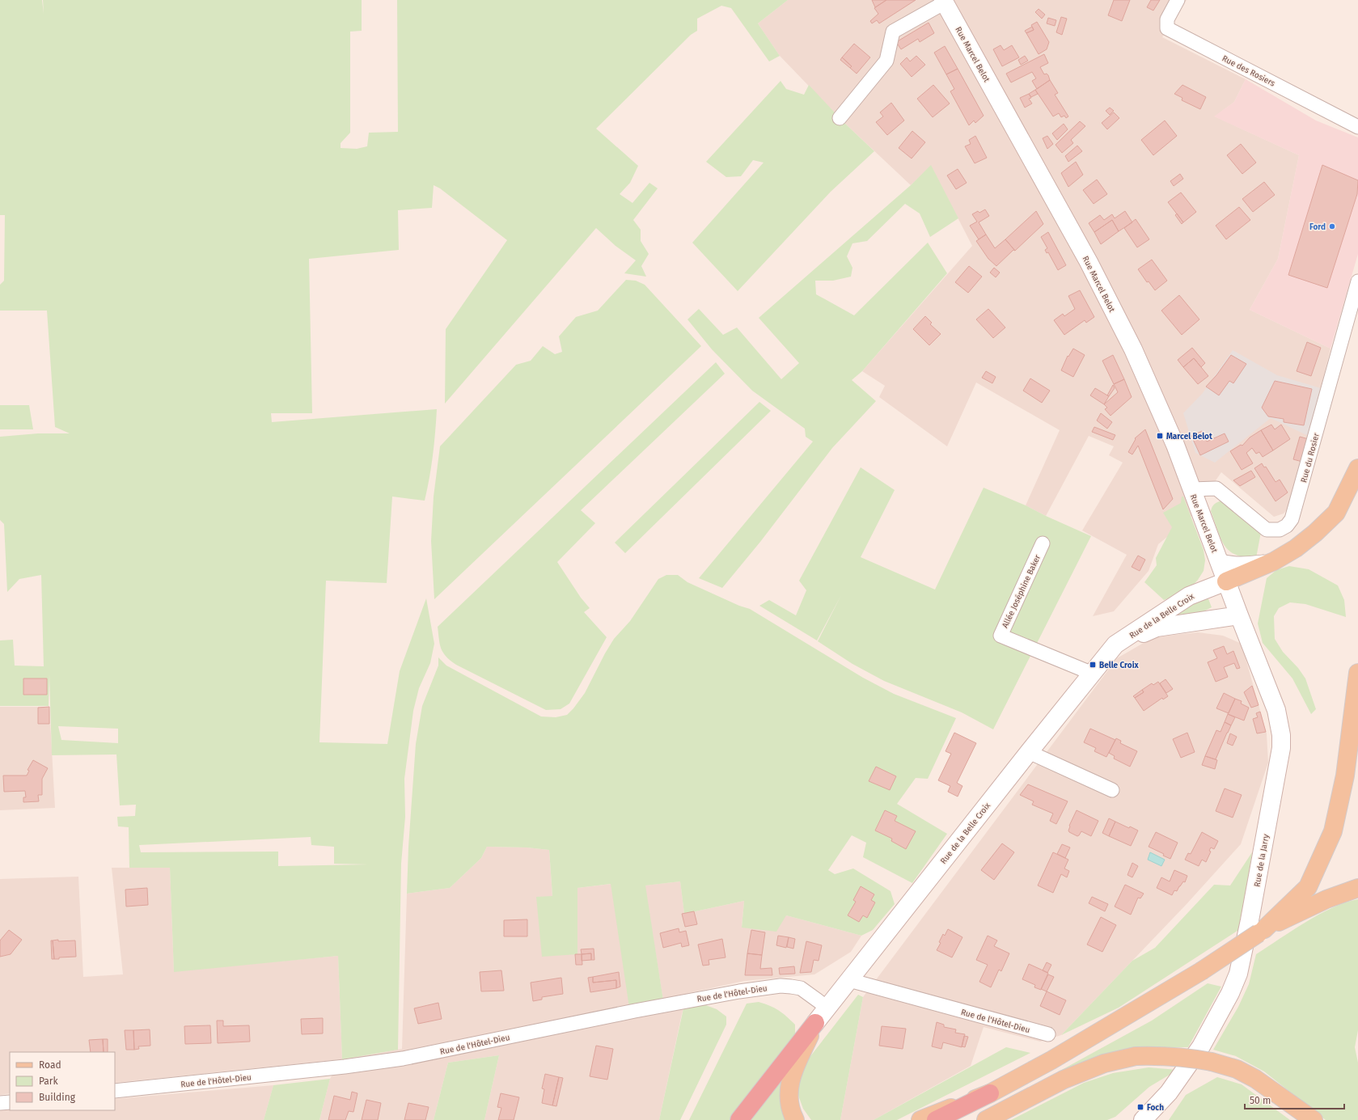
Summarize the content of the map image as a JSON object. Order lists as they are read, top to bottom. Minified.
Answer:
{"streets":{"main road":["Rue Marcel Belot","Rue de la Belle Croix","Rue de la Jarry"],"street":["Rue des Rosiers","Rue du Rosier","Allée Joséphine Baker","Rue de l'Hôtel-Dieu"]},"crossings":[["Rue Marcel Belot","Rue du Rosier"],["Rue Marcel Belot","Rue de la Belle Croix"],["Rue Marcel Belot","Rue de la Jarry"],["Allée Joséphine Baker","Rue de la Belle Croix"],["Rue de la Belle Croix","Rue de la Jarry"],["Rue de la Belle Croix","Rue de l'Hôtel-Dieu"]],"places":{"other":["Ford"],"transit":["Marcel Belot","Belle Croix","Foch"]},"legend":["Road","Park","Building"],"scale_bar":"50 m"}
